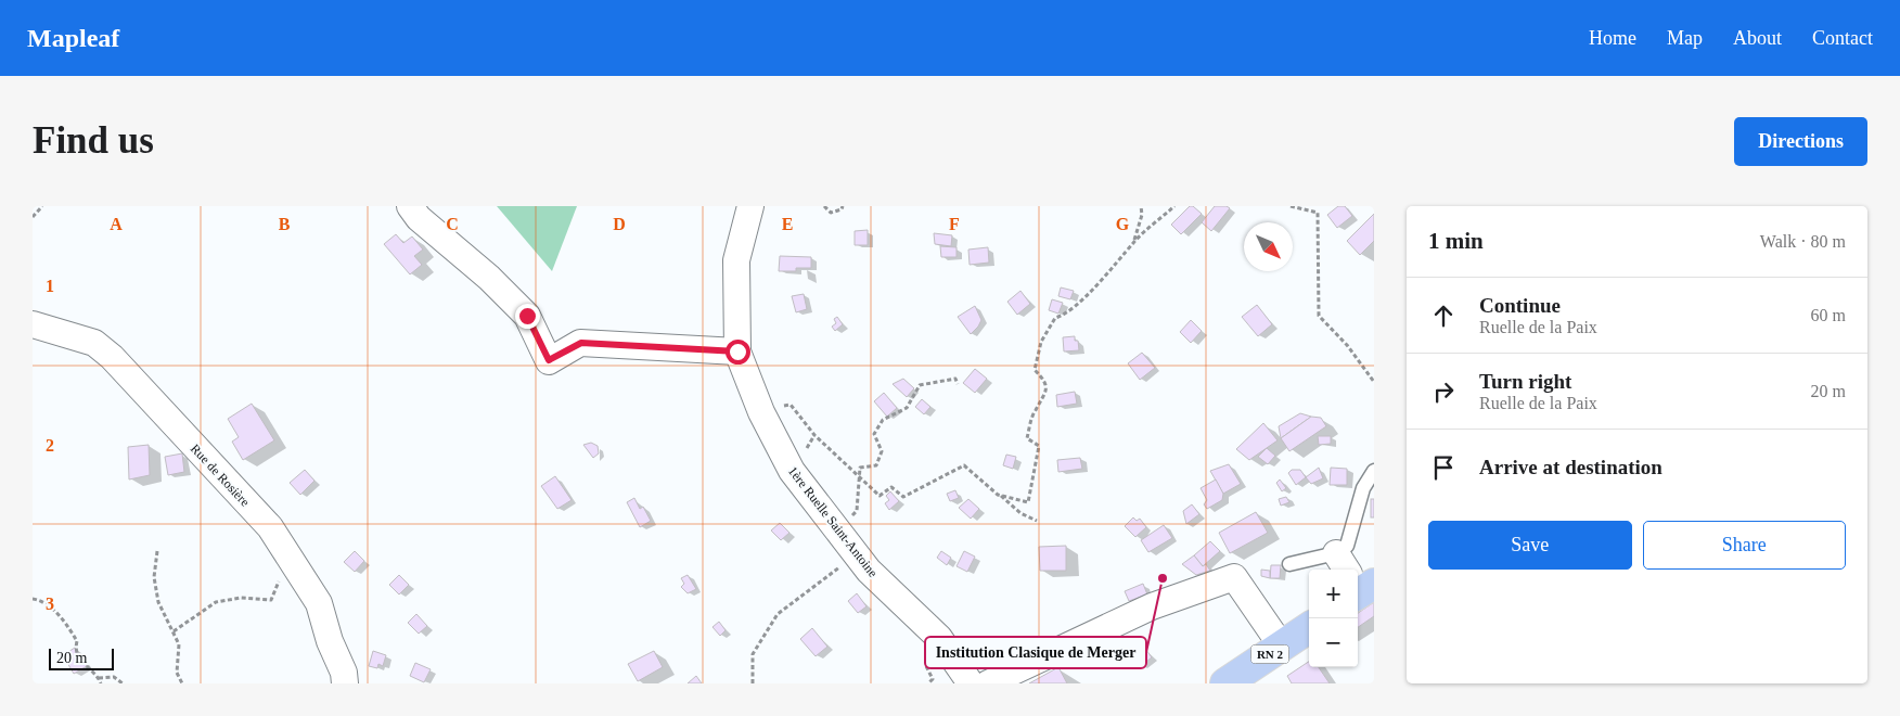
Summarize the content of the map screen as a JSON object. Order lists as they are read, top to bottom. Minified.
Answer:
{"streets":{"main road":["RN 2"],"street":["Rue de Rosière","1ère Ruelle Saint-Antoine"]},"places":["Institution Clasique de Merger"],"scale_bar":"20 m","north":"bottom right","page":{"header":"Mapleaf","nav":["Home","Map","About","Contact"],"buttons":["Directions",["Save","Share"]],"title":"Find us","heading":["1 min","Walk · 80 m"],"list":[["Continue","Ruelle de la Paix","60 m"],["Turn right","Ruelle de la Paix","20 m"],"Arrive at destination"],"map_buttons":["+","−"],"scale":"20 m"},"grid":{"columns":["A","B","C","D","E","F","G"],"rows":["1","2","3"]}}
